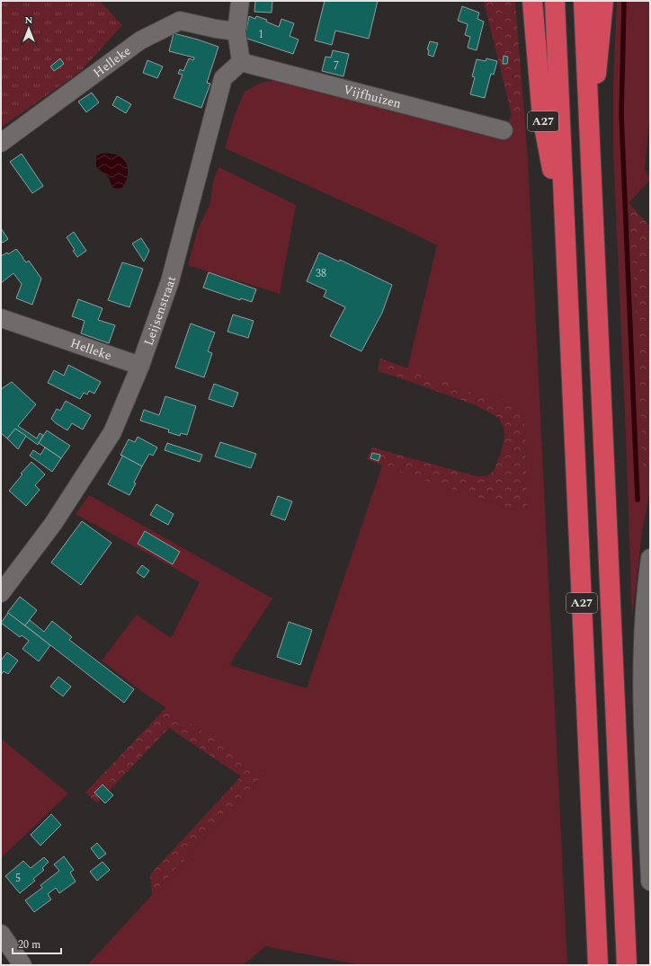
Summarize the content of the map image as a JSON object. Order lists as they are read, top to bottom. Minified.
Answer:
{"streets":{"highway":["A27"],"street":["Helleke","Vijfhuizen","Leijsenstraat"]},"crossings":[["Helleke","Leijsenstraat"],["Vijfhuizen","Leijsenstraat"]],"house_numbers":["1","7","38","5"],"scale_bar":"20 m","north":"top"}
